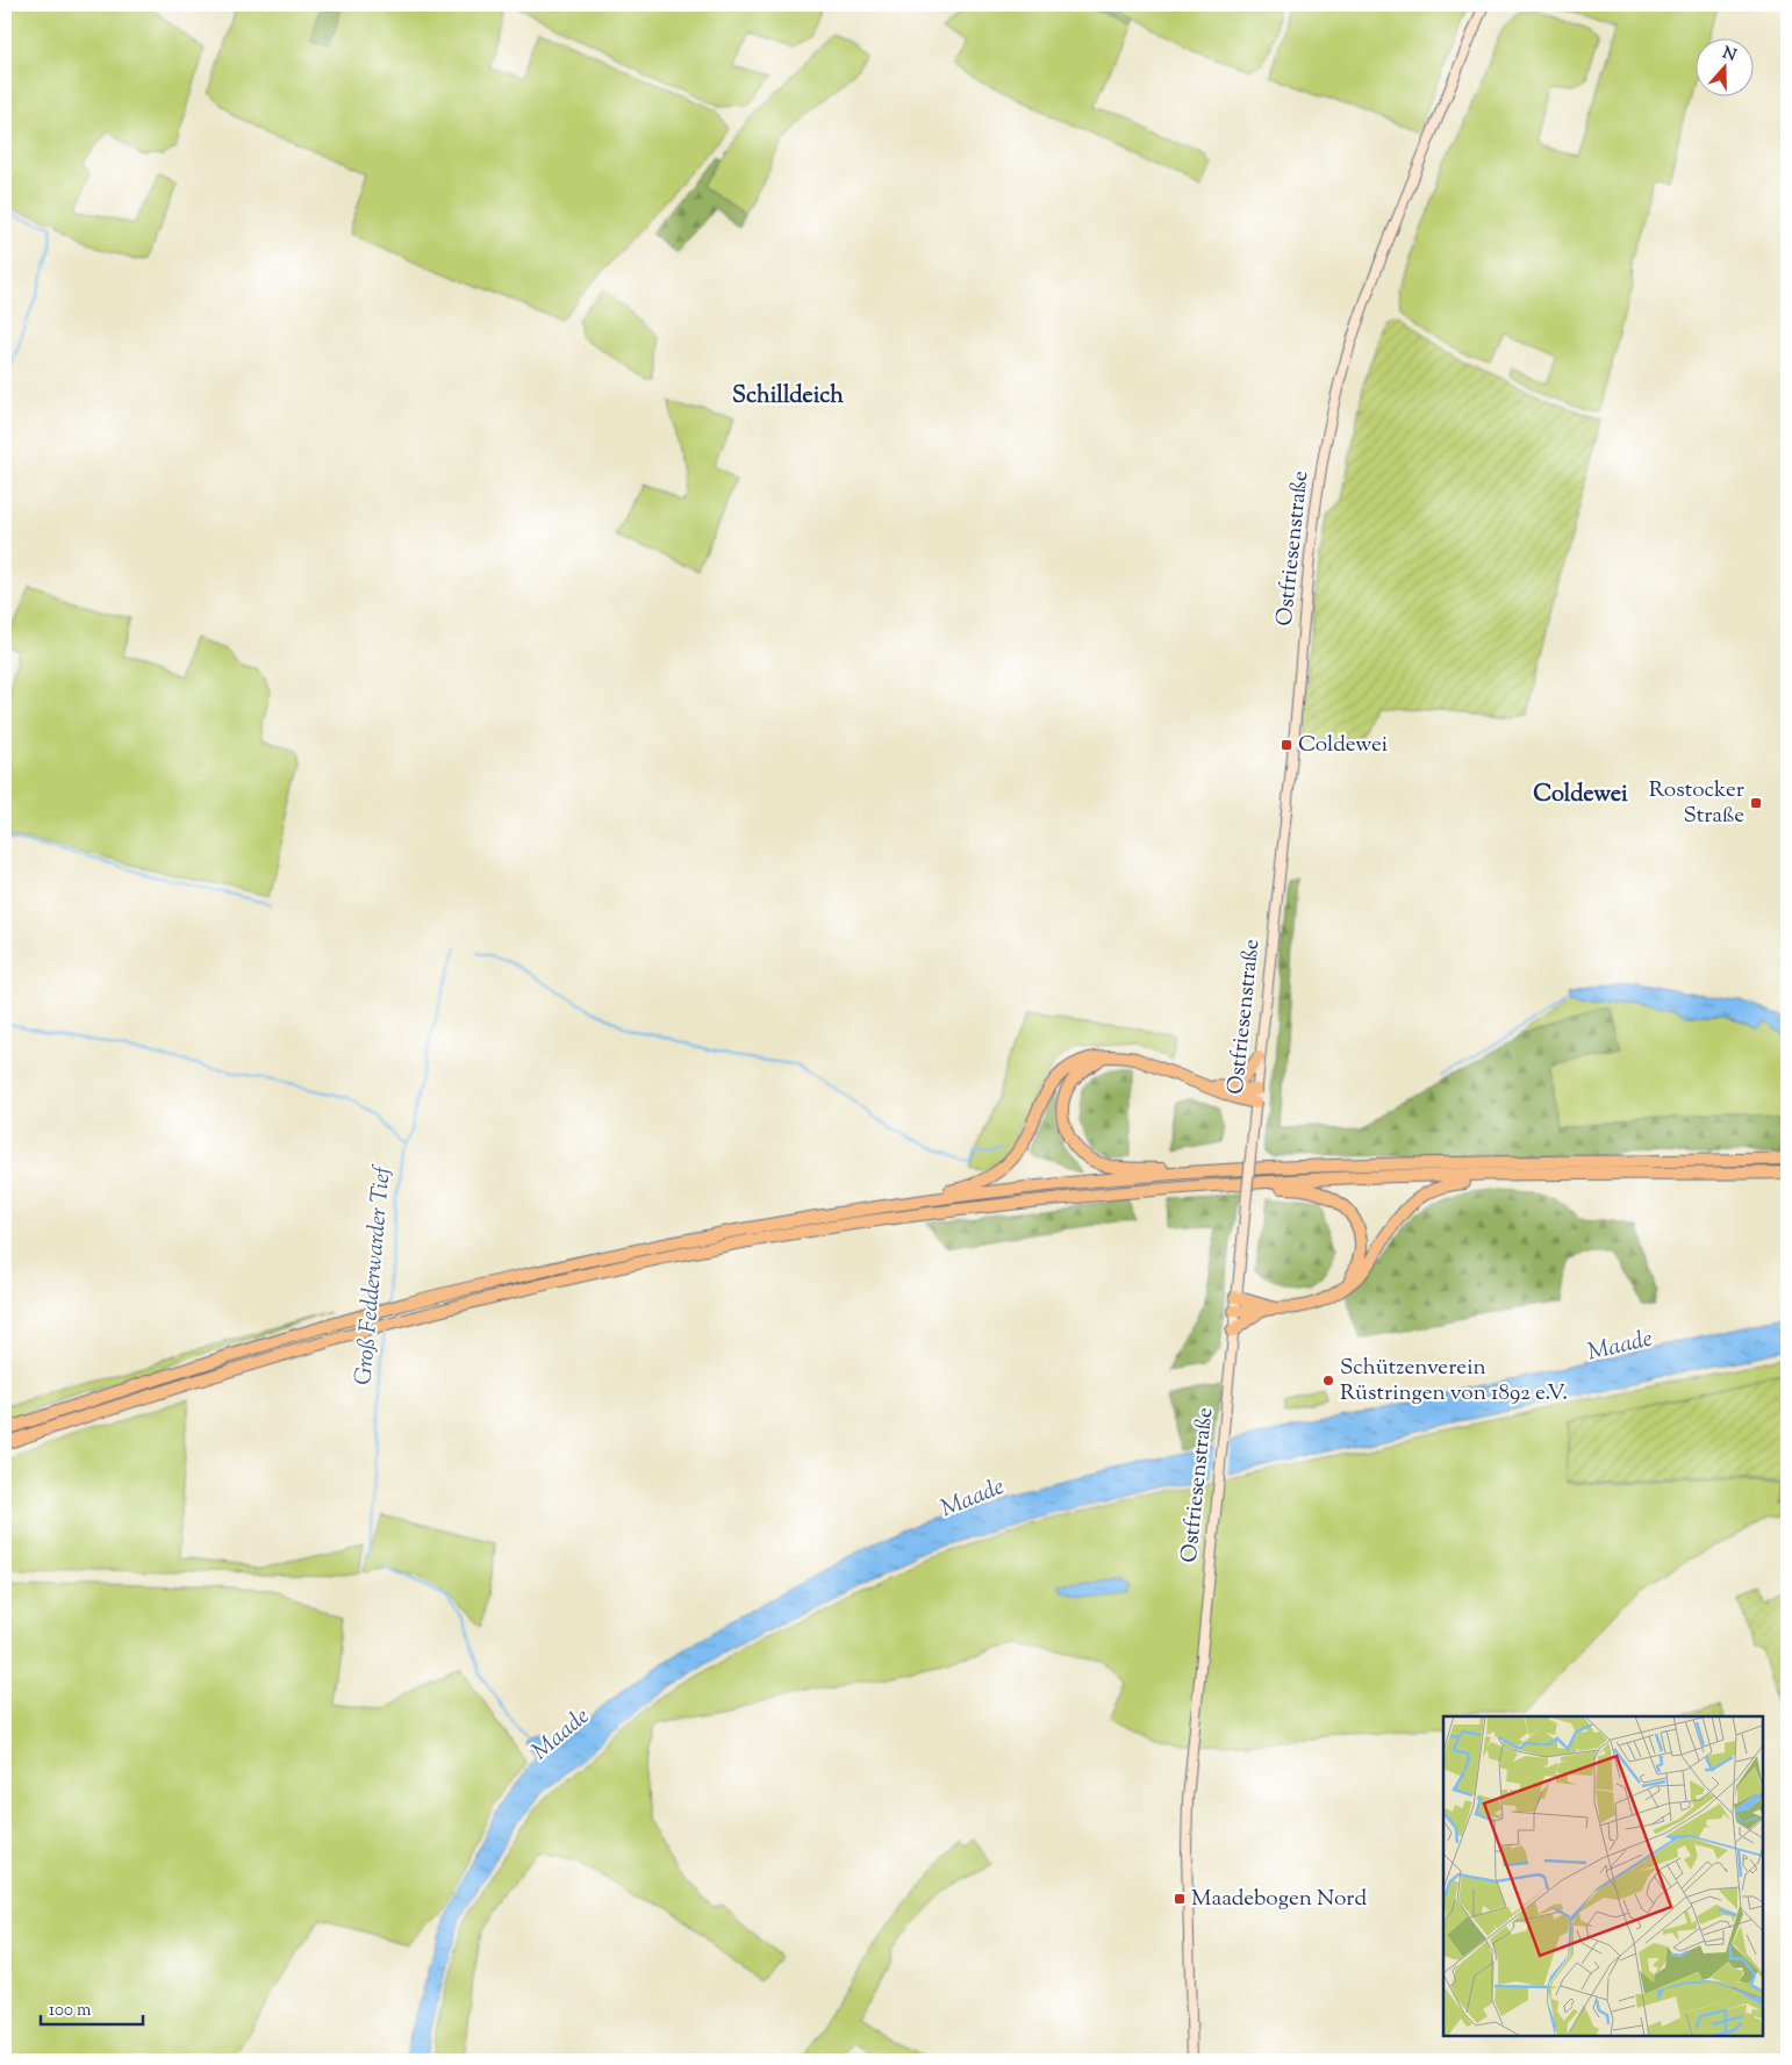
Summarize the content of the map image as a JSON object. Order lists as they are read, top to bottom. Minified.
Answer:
{"streets":{"main road":["Ostfriesenstraße"]},"districts":["Schilldeich","Coldewei"],"water":["Groß Fedderwarder Tief","Maade"],"places":{"transit":["Coldewei","Rostocker Straße","Maadebogen Nord"],"other":["Schützenverein Rüstringen von 1892 e.V."]},"scale_bar":"100 m","north":"top"}
